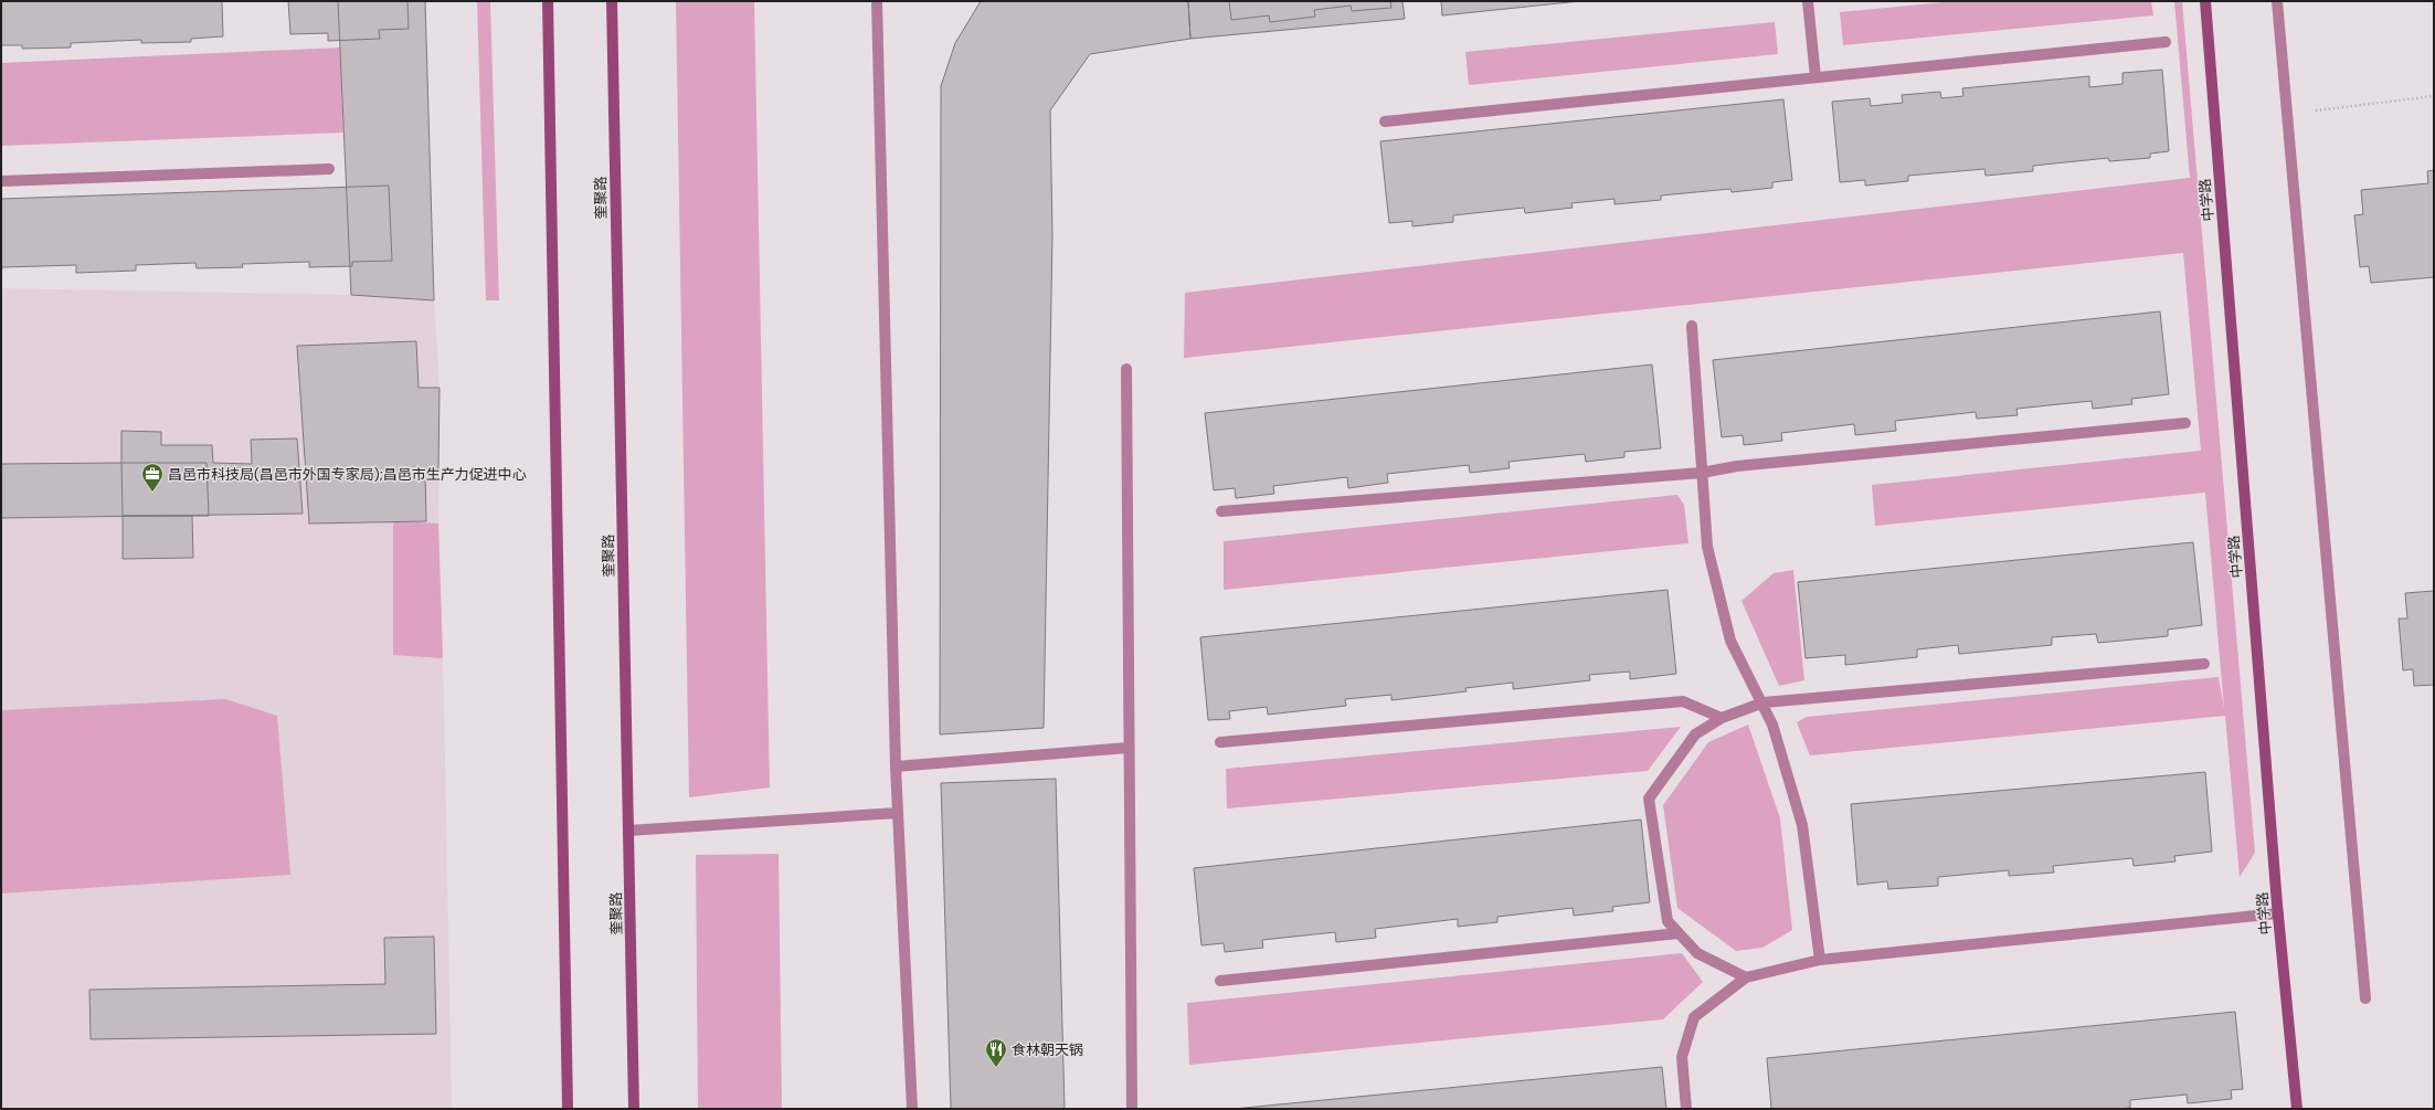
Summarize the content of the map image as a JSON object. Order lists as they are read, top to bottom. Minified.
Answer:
{"streets":{"main road":["奎聚路","中学路"]},"places":{"office":["昌邑市科技局(昌邑市外国专家局);昌邑市生产力促进中心"],"restaurant":["食林朝天锅"]}}
